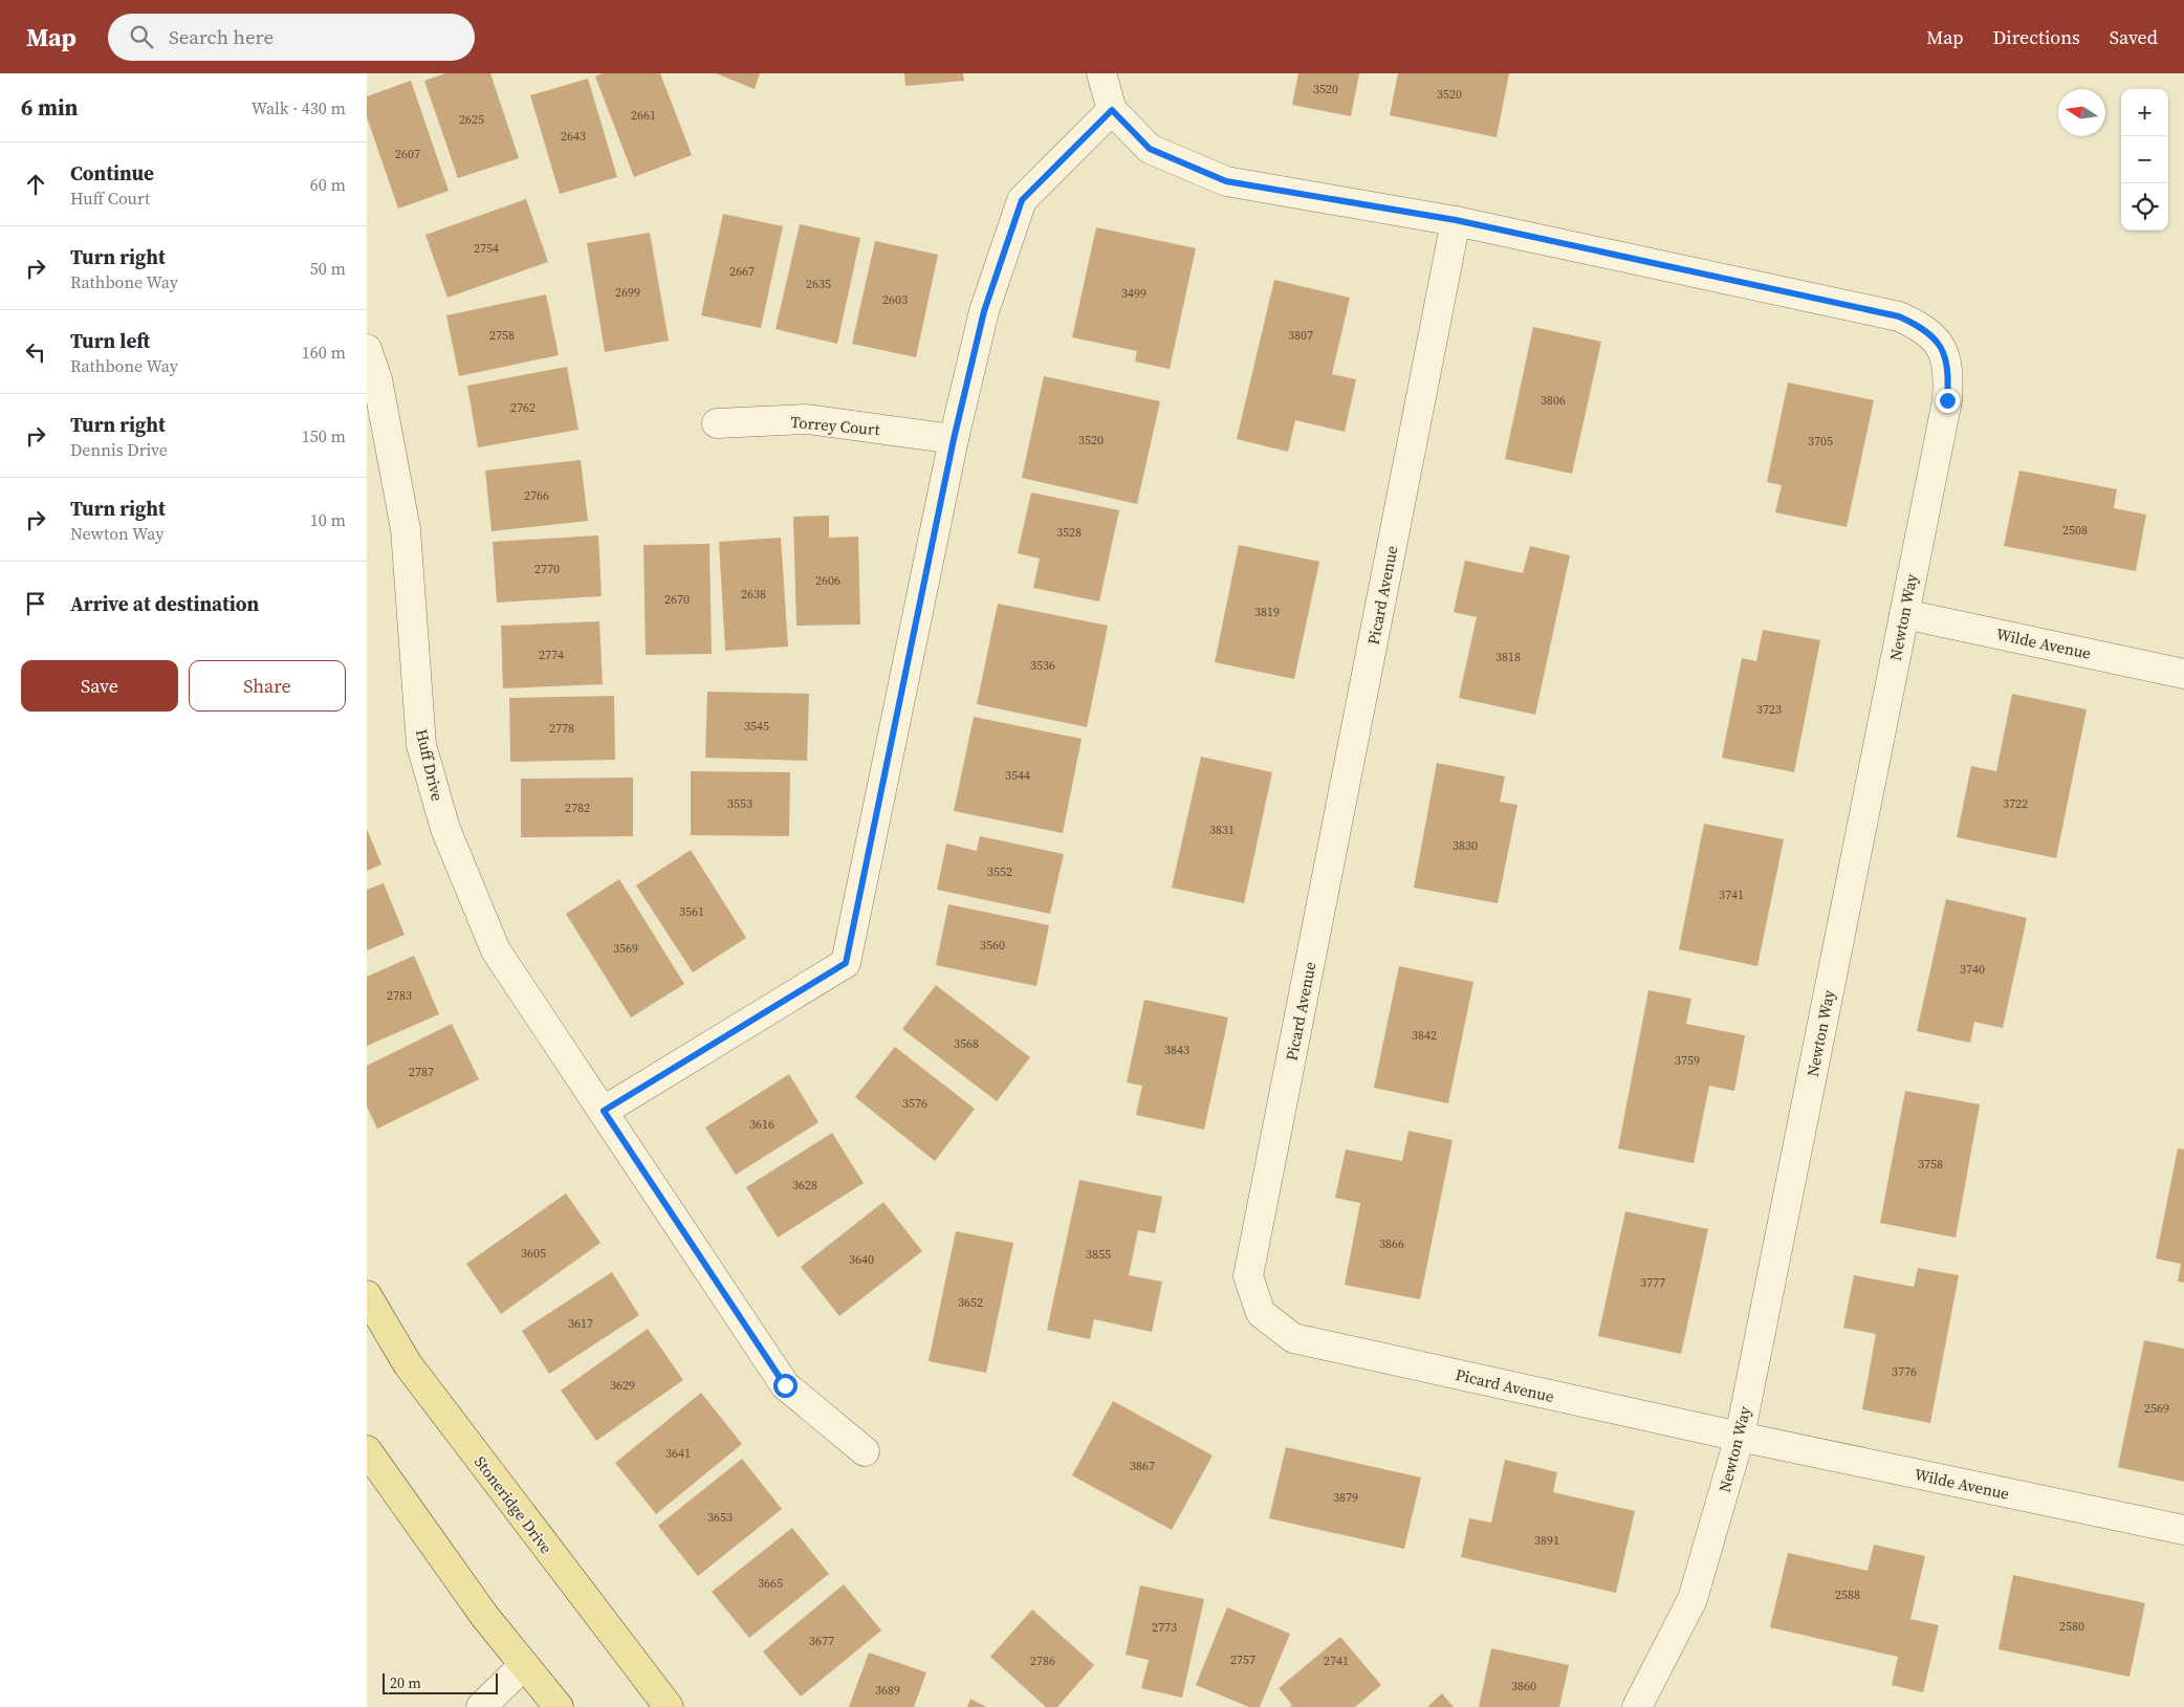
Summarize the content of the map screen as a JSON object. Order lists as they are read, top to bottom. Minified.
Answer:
{"streets":{"main road":["Stoneridge Drive"],"street":["Torrey Court","Picard Avenue","Newton Way","Wilde Avenue","Huff Drive"]},"crossings":[["Picard Avenue","Newton Way"],["Picard Avenue","Wilde Avenue"],["Newton Way","Wilde Avenue"]],"house_numbers":["3520","3520","2661","2625","2643","2607","2754","2667","2635","2699","3499","2603","2758","3807","3806","2762","3520","3705","2766","2508","3528","2770","2606","2638","2670","3819","2774","3818","3536","3723","3545","2778","3544","3553","3722","2782","3831","3830","3552","3741","3561","3560","3569","3740","2783","3842","3568","3843","3759","2787","3576","3616","3758","3628","3866","3605","3855","3640","3777","3652","3617","3776","3629","2569","3641","3867","3879","3653","3891","3665","2588","2580","2773","3677","2757","2786","2741","3860","3689"],"scale_bar":"20 m","north":"left","page":{"header":"Map","search":"Search here","nav":["Map","Directions","Saved"],"heading":["6 min","Walk · 430 m"],"map_buttons":["+","−"],"list":[["Continue","Huff Court","60 m"],["Turn right","Rathbone Way","50 m"],["Turn left","Rathbone Way","160 m"],["Turn right","Dennis Drive","150 m"],["Turn right","Newton Way","10 m"],"Arrive at destination"],"buttons":["Save","Share"],"scale":"20 m"}}
